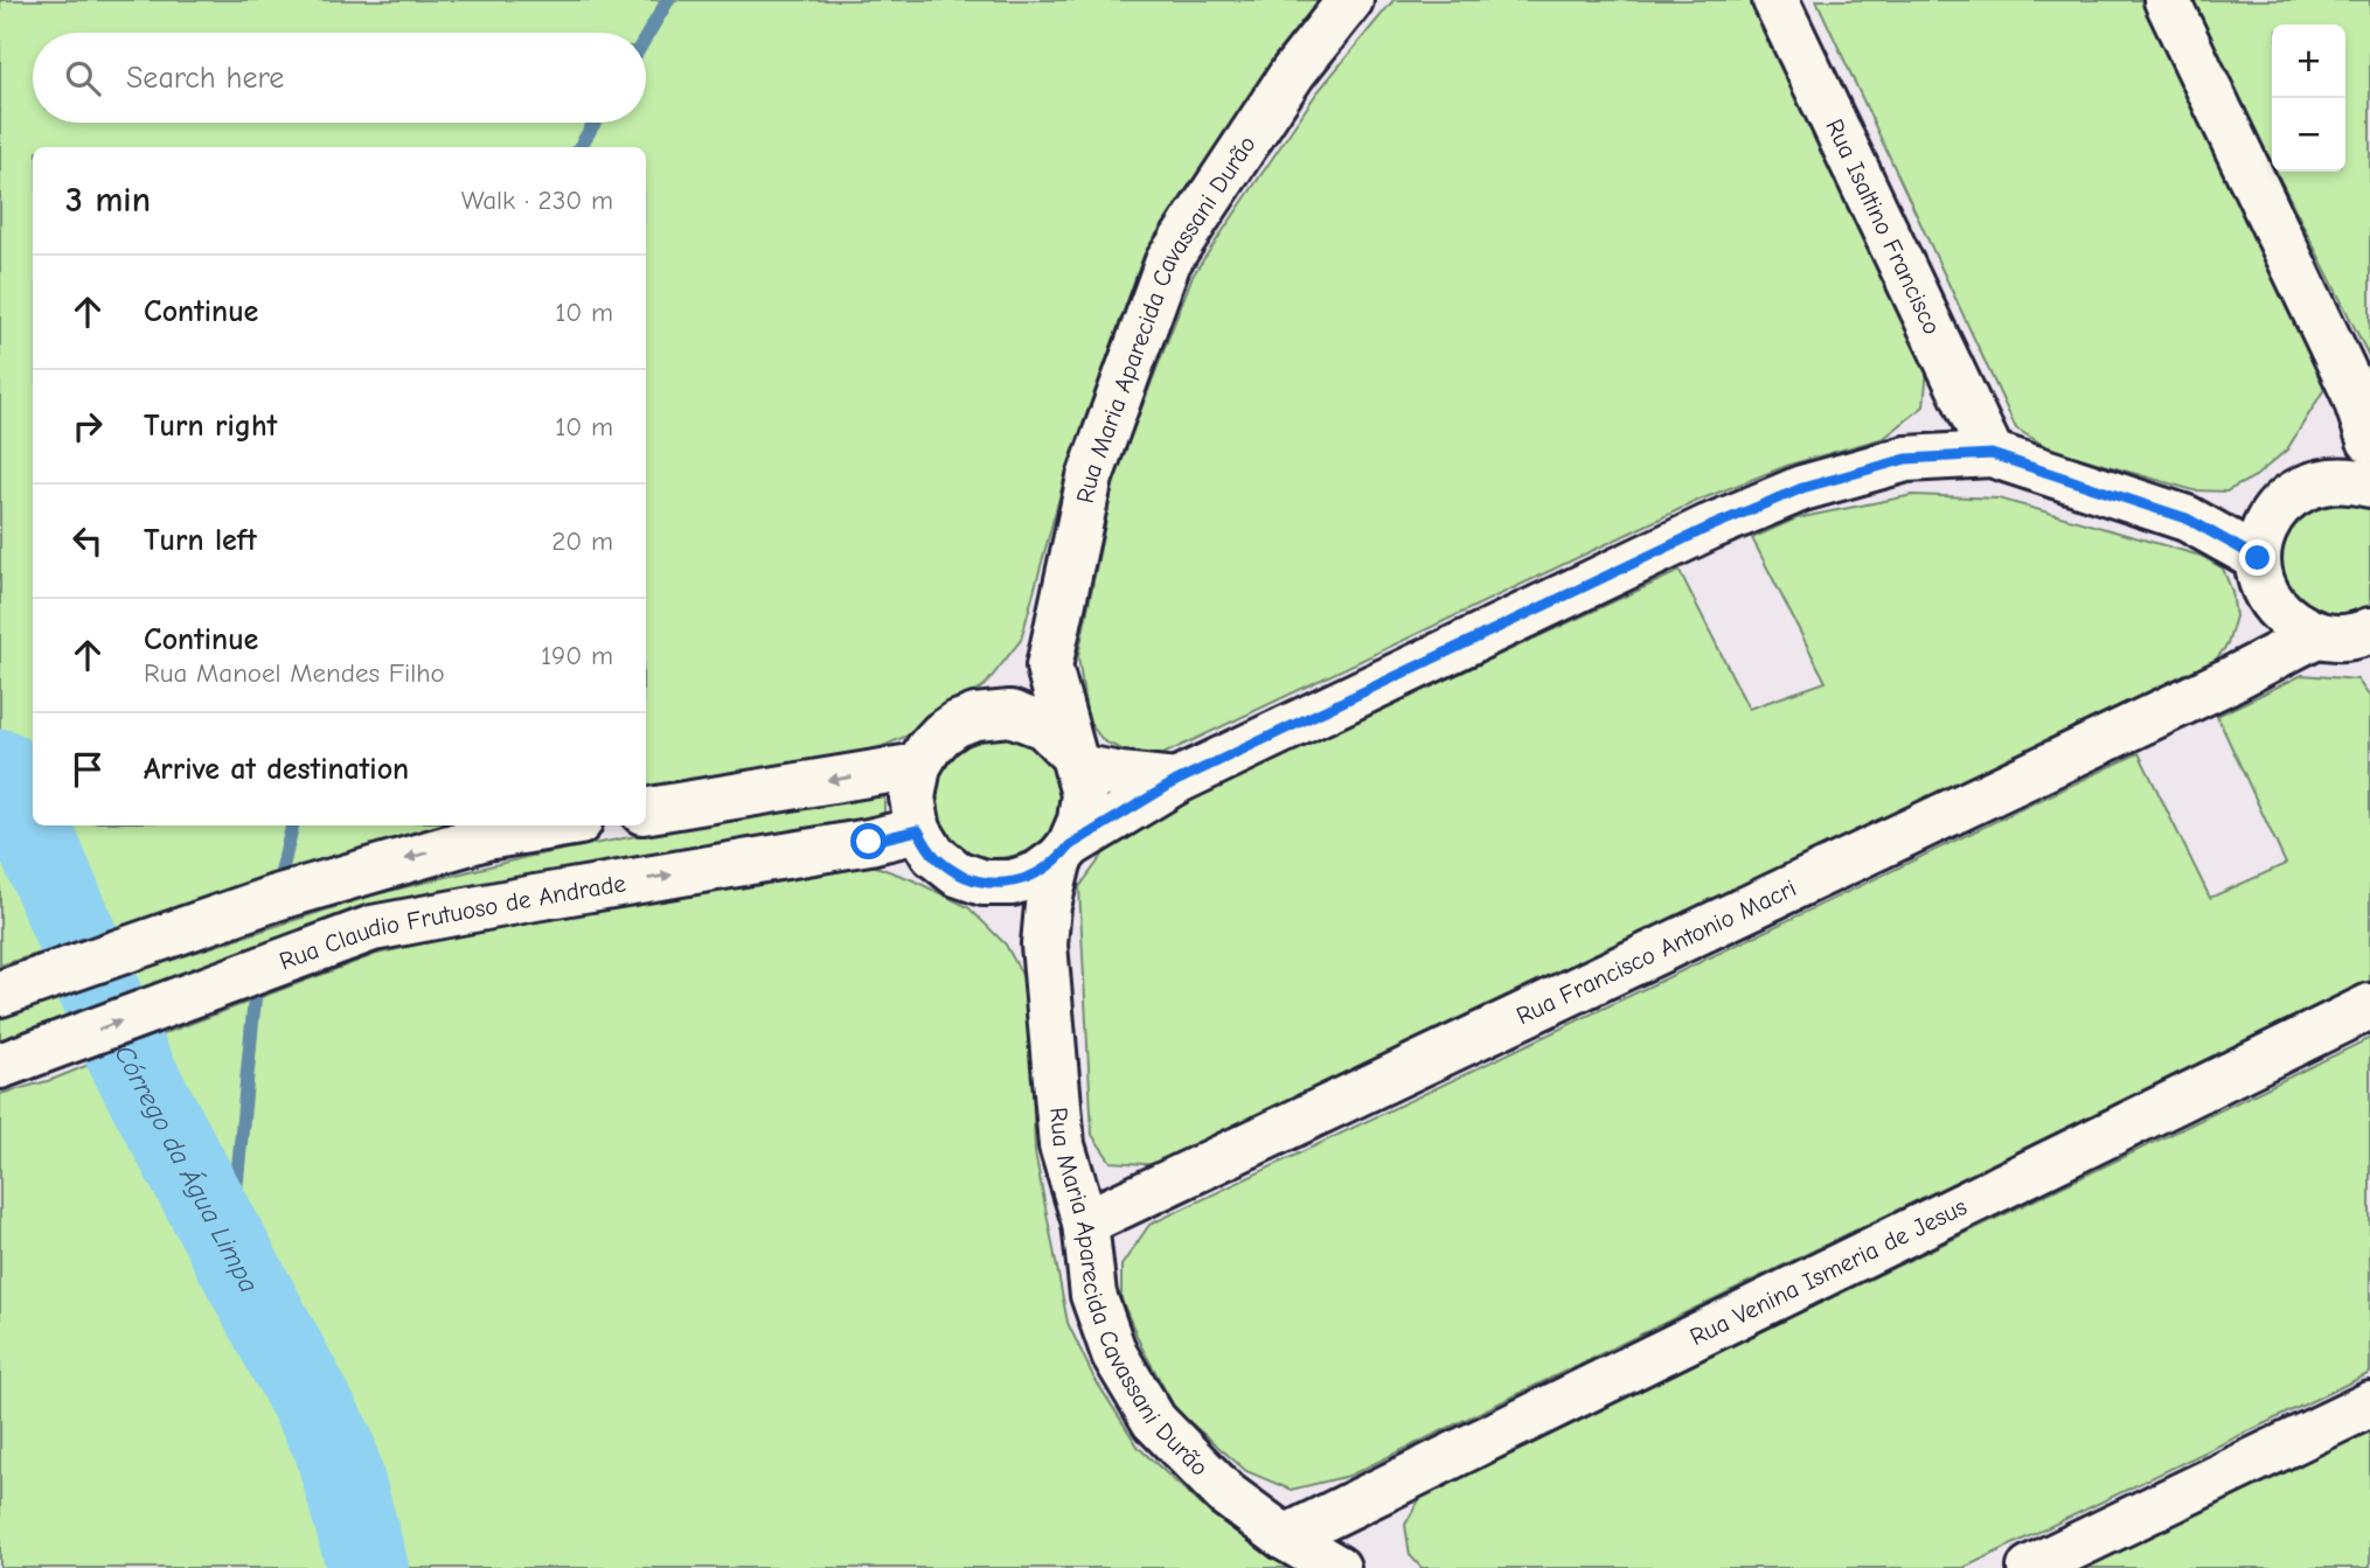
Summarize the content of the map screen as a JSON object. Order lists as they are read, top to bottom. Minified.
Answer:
{"streets":{"street":["Rua Isaltino Francisco","Rua Maria Aparecida Cavassani Durão","Rua Claudio Frutuoso de Andrade","Rua Francisco Antonio Macri","Rua Venina Ismeria de Jesus"]},"crossings":[["Rua Maria Aparecida Cavassani Durão","Rua Claudio Frutuoso de Andrade"],["Rua Maria Aparecida Cavassani Durão","Rua Francisco Antonio Macri"],["Rua Maria Aparecida Cavassani Durão","Rua Venina Ismeria de Jesus"]],"water":["Córrego da Água Limpa"],"page":{"map_buttons":["+","−"],"search":"Search here","heading":["3 min","Walk · 230 m"],"list":[["Continue","10 m"],["Turn right","10 m"],["Turn left","20 m"],["Continue","Rua Manoel Mendes Filho","190 m"],"Arrive at destination"]}}
